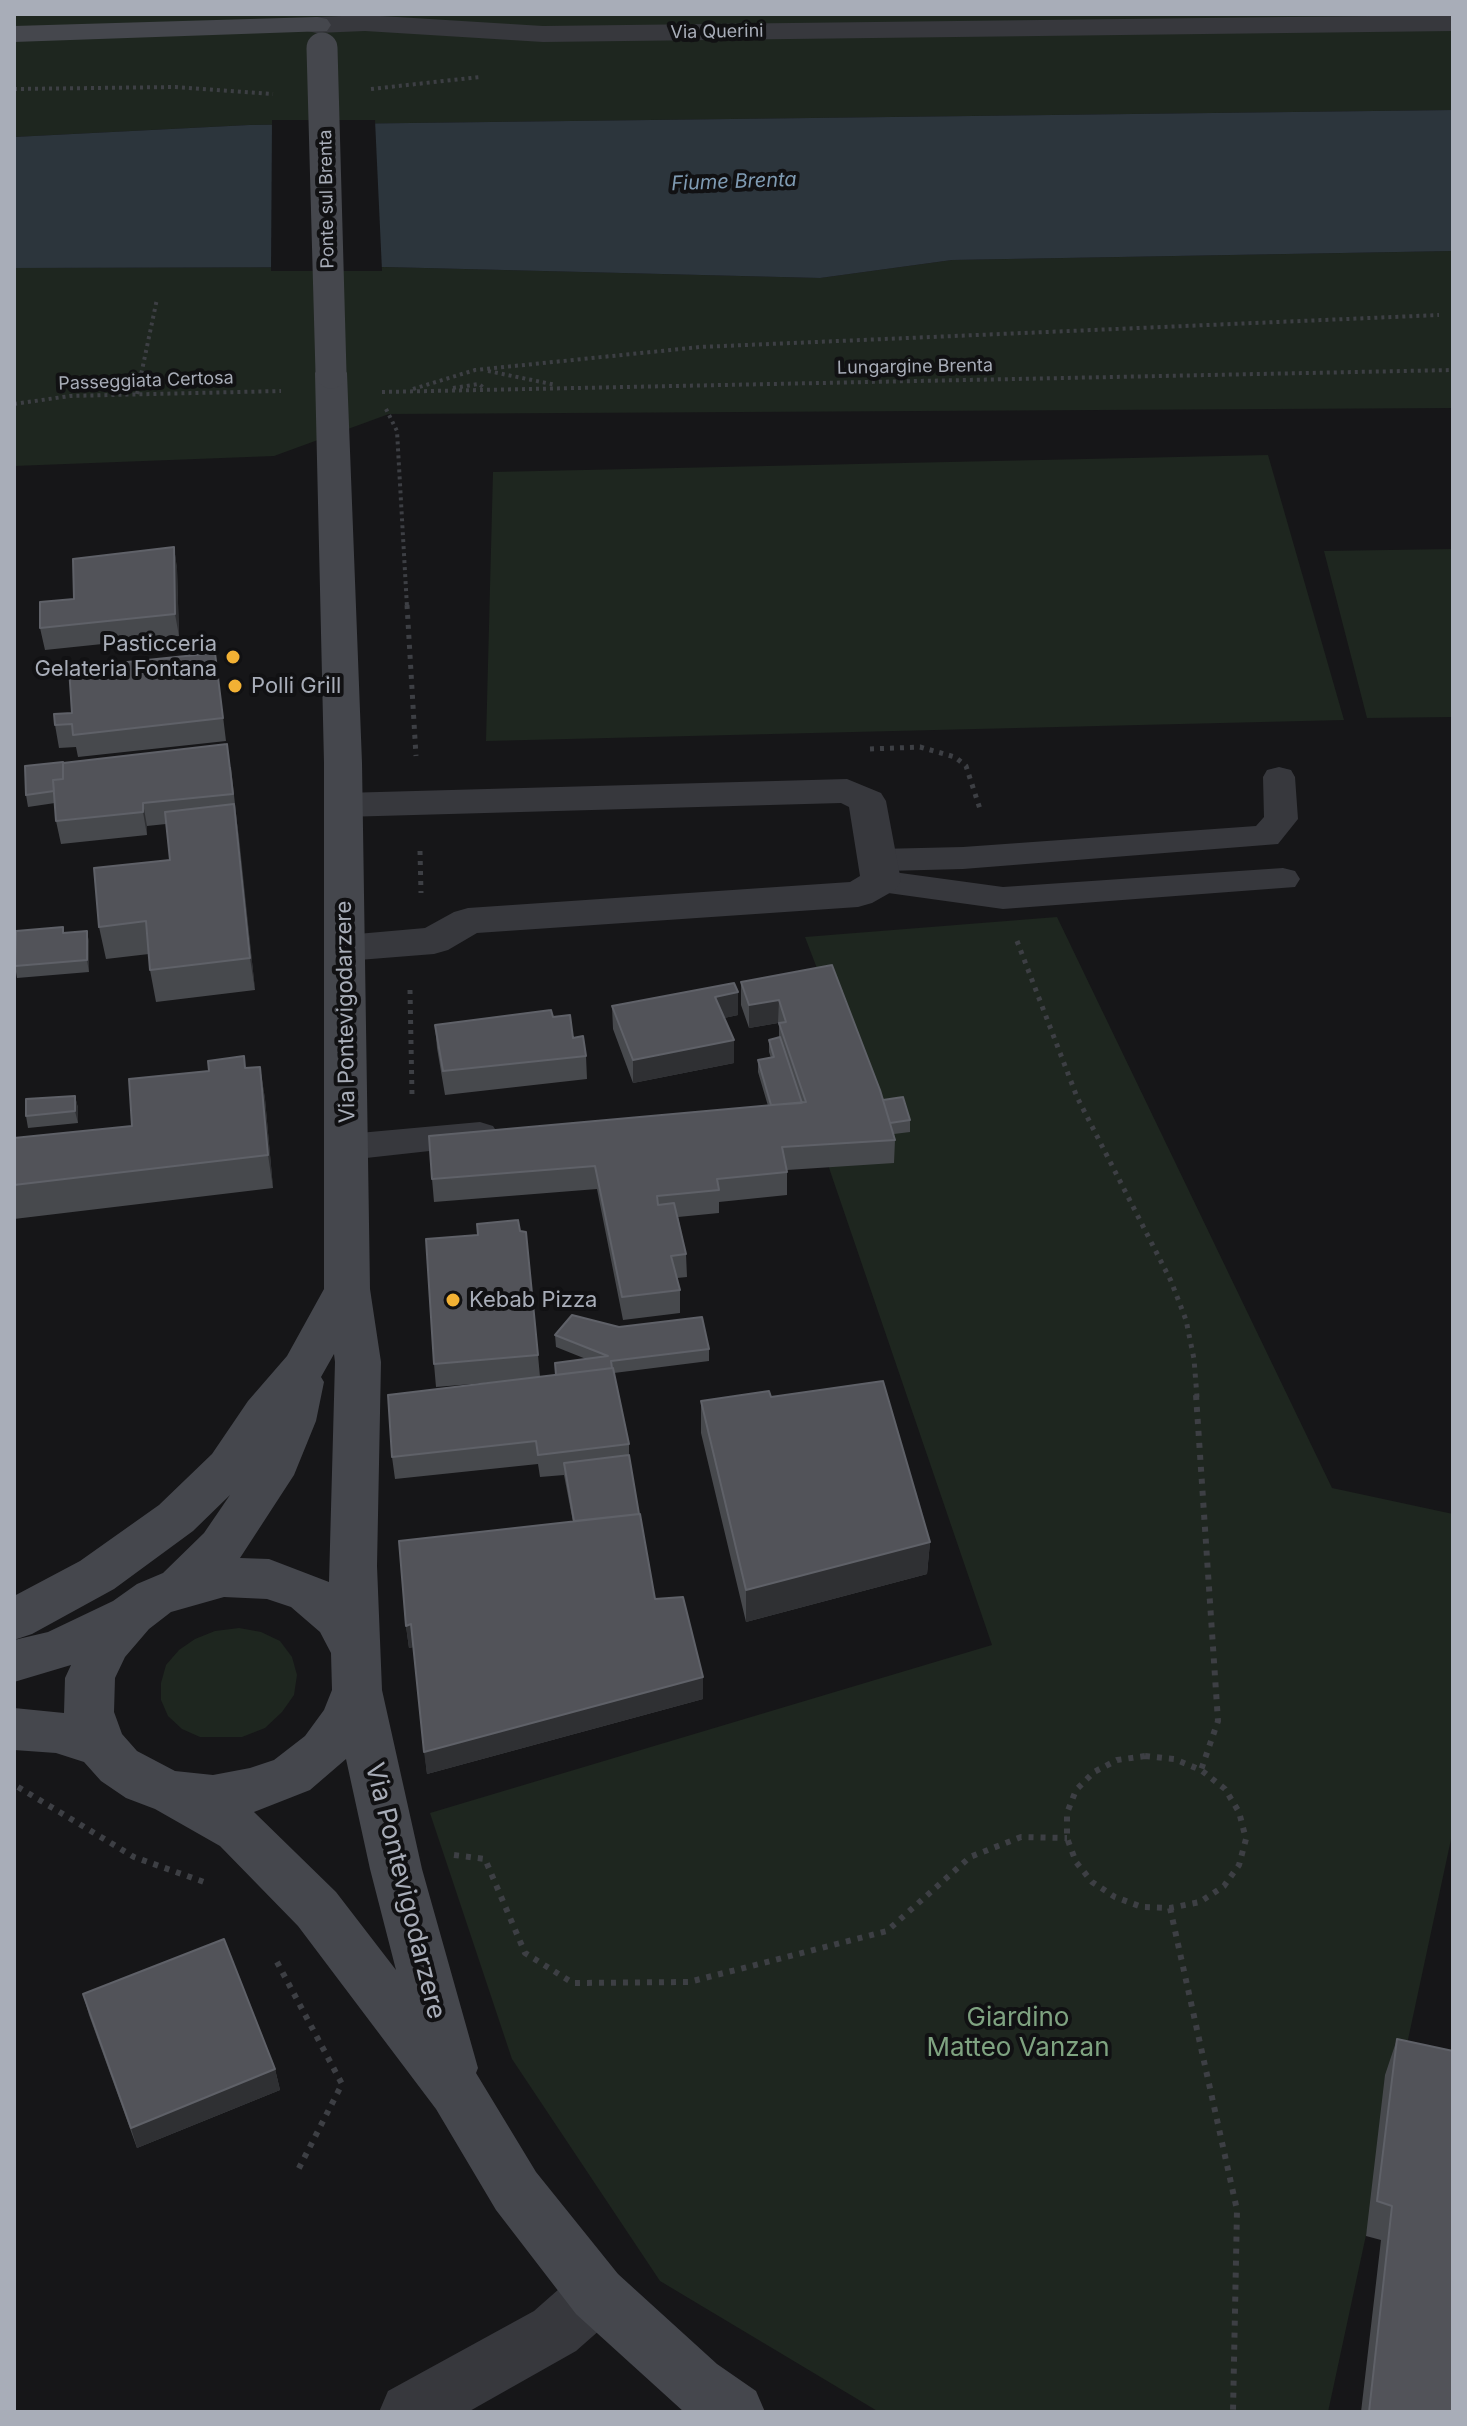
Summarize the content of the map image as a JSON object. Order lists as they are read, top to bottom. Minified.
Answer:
{"streets":{"main road":["Ponte sul Brenta","Via Pontevigodarzere"],"street":["Via Querini"],"path":["Lungargine Brenta","Passeggiata Certosa"]},"crossings":[["Via Querini","Ponte sul Brenta"],["Ponte sul Brenta","Via Pontevigodarzere"]],"water":["Fiume Brenta"],"parks":["Giardino Matteo Vanzan"],"places":["Pasticceria Gelateria Fontana","Polli Grill","Kebab Pizza"]}
